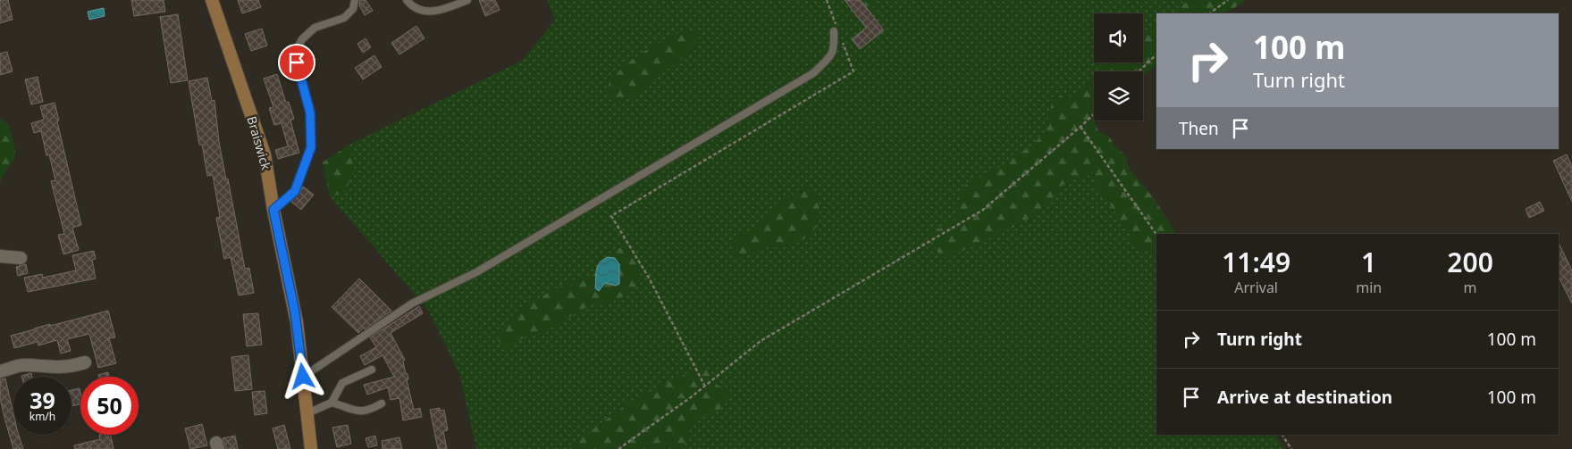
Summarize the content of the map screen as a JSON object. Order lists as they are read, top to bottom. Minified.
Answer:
{"streets":{"main road":["Braiswick"]},"page":{"turn":["100 m","Turn right"],"then":"Then","eta":["11:49","Arrival","1","min","200","m"],"list":[{"name":"Turn right","value":"100 m"},{"name":"Arrive at destination","value":"100 m"}],"speed":"39 km/h","limit":"50"}}
